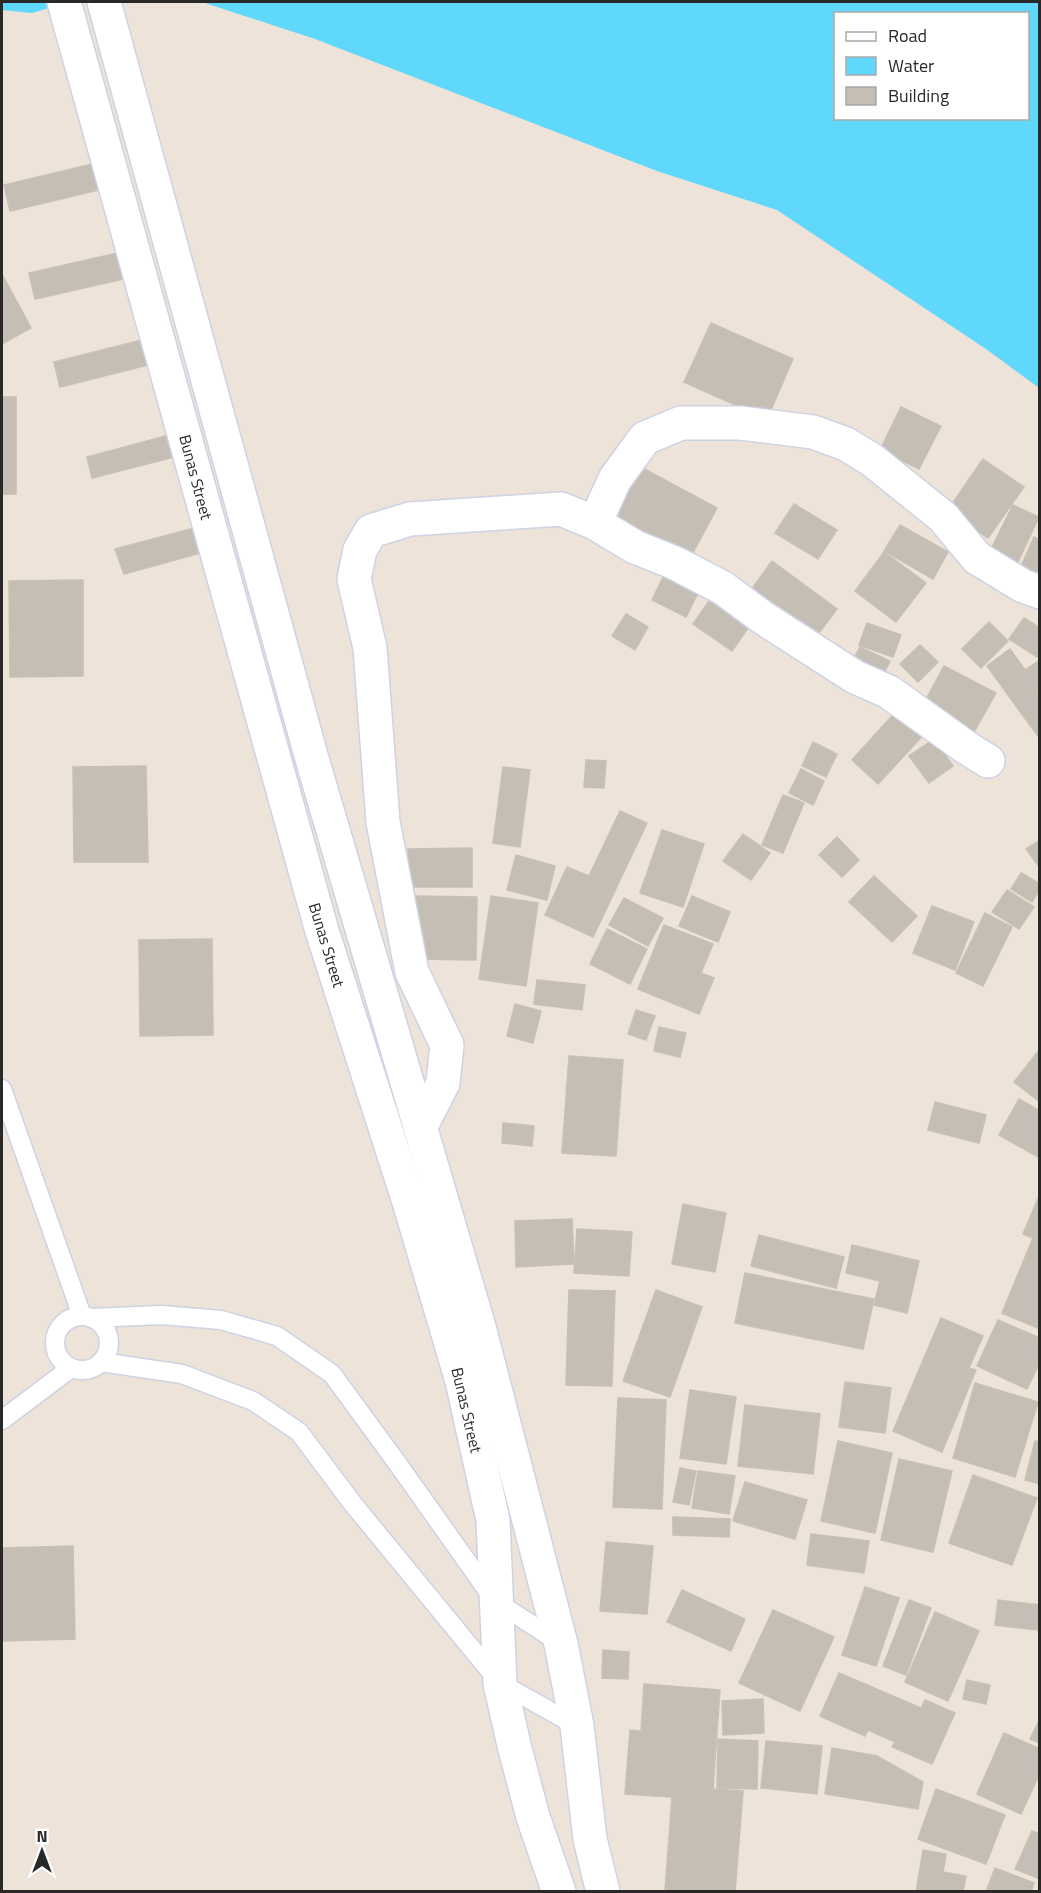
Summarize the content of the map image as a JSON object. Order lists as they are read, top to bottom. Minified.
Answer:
{"streets":{"street":["Bunas Street"]},"legend":["Road","Water","Building"],"north":"top"}
